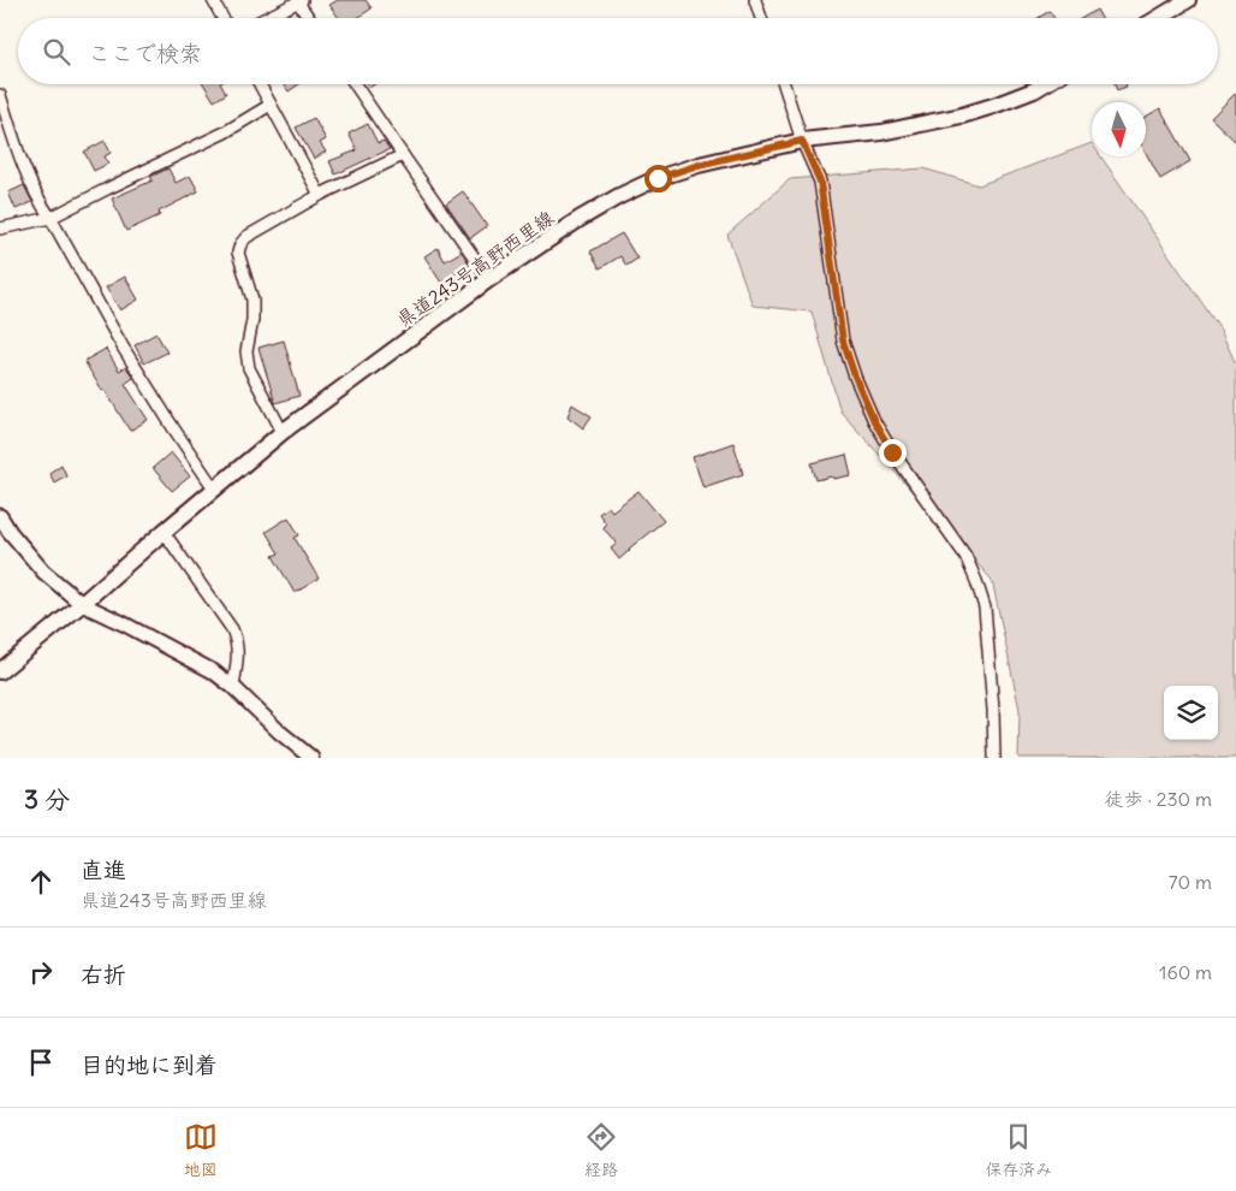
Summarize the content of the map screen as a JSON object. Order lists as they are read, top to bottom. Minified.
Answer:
{"streets":{"main road":["県道243号高野西里線"]},"north":"bottom","page":{"search":"ここで検索","heading":["3 分","徒歩 · 230 m"],"list":[["直進","県道243号高野西里線","70 m"],["右折","160 m"],"目的地に到着"],"nav":["地図","経路","保存済み"]}}
